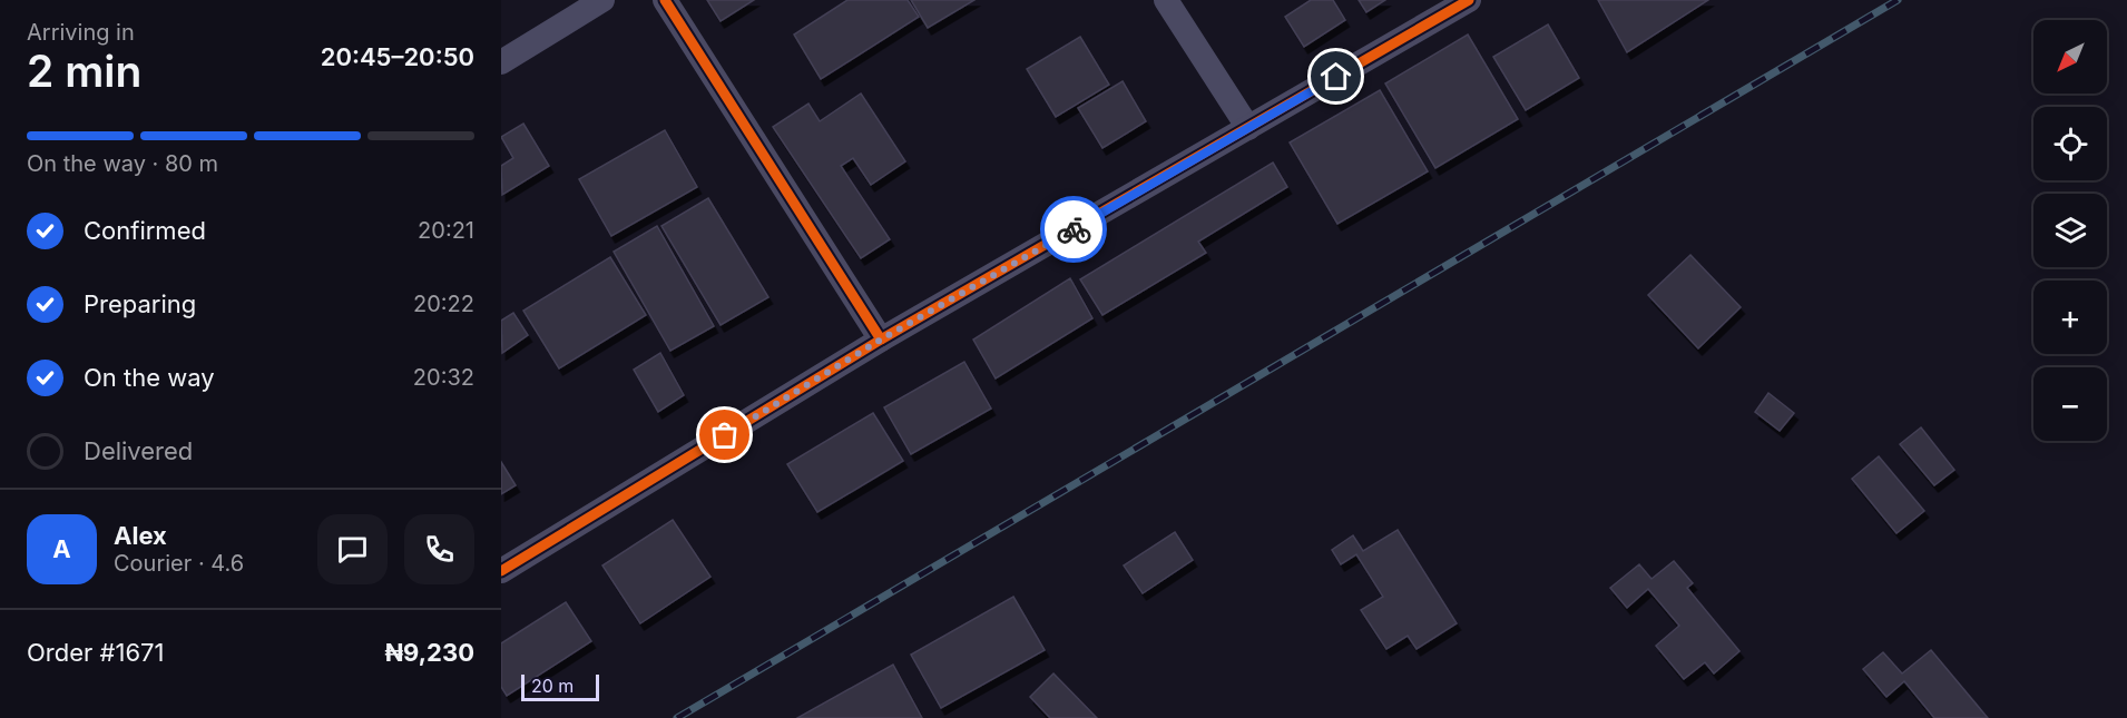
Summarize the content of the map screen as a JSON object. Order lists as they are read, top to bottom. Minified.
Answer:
{"scale_bar":"20 m","north":"bottom left","page":{"heading":["2 min","Arriving in","20:45–20:50"],"panel":["Alex","Courier · 4.6","Order #1671","₦9,230"],"map_buttons":["+","−"],"bar":"On the way · 80 m","list":[["Confirmed","20:21"],["Preparing","20:22"],["On the way","20:32"],"Delivered"],"round":"A","scale":"20 m"}}
